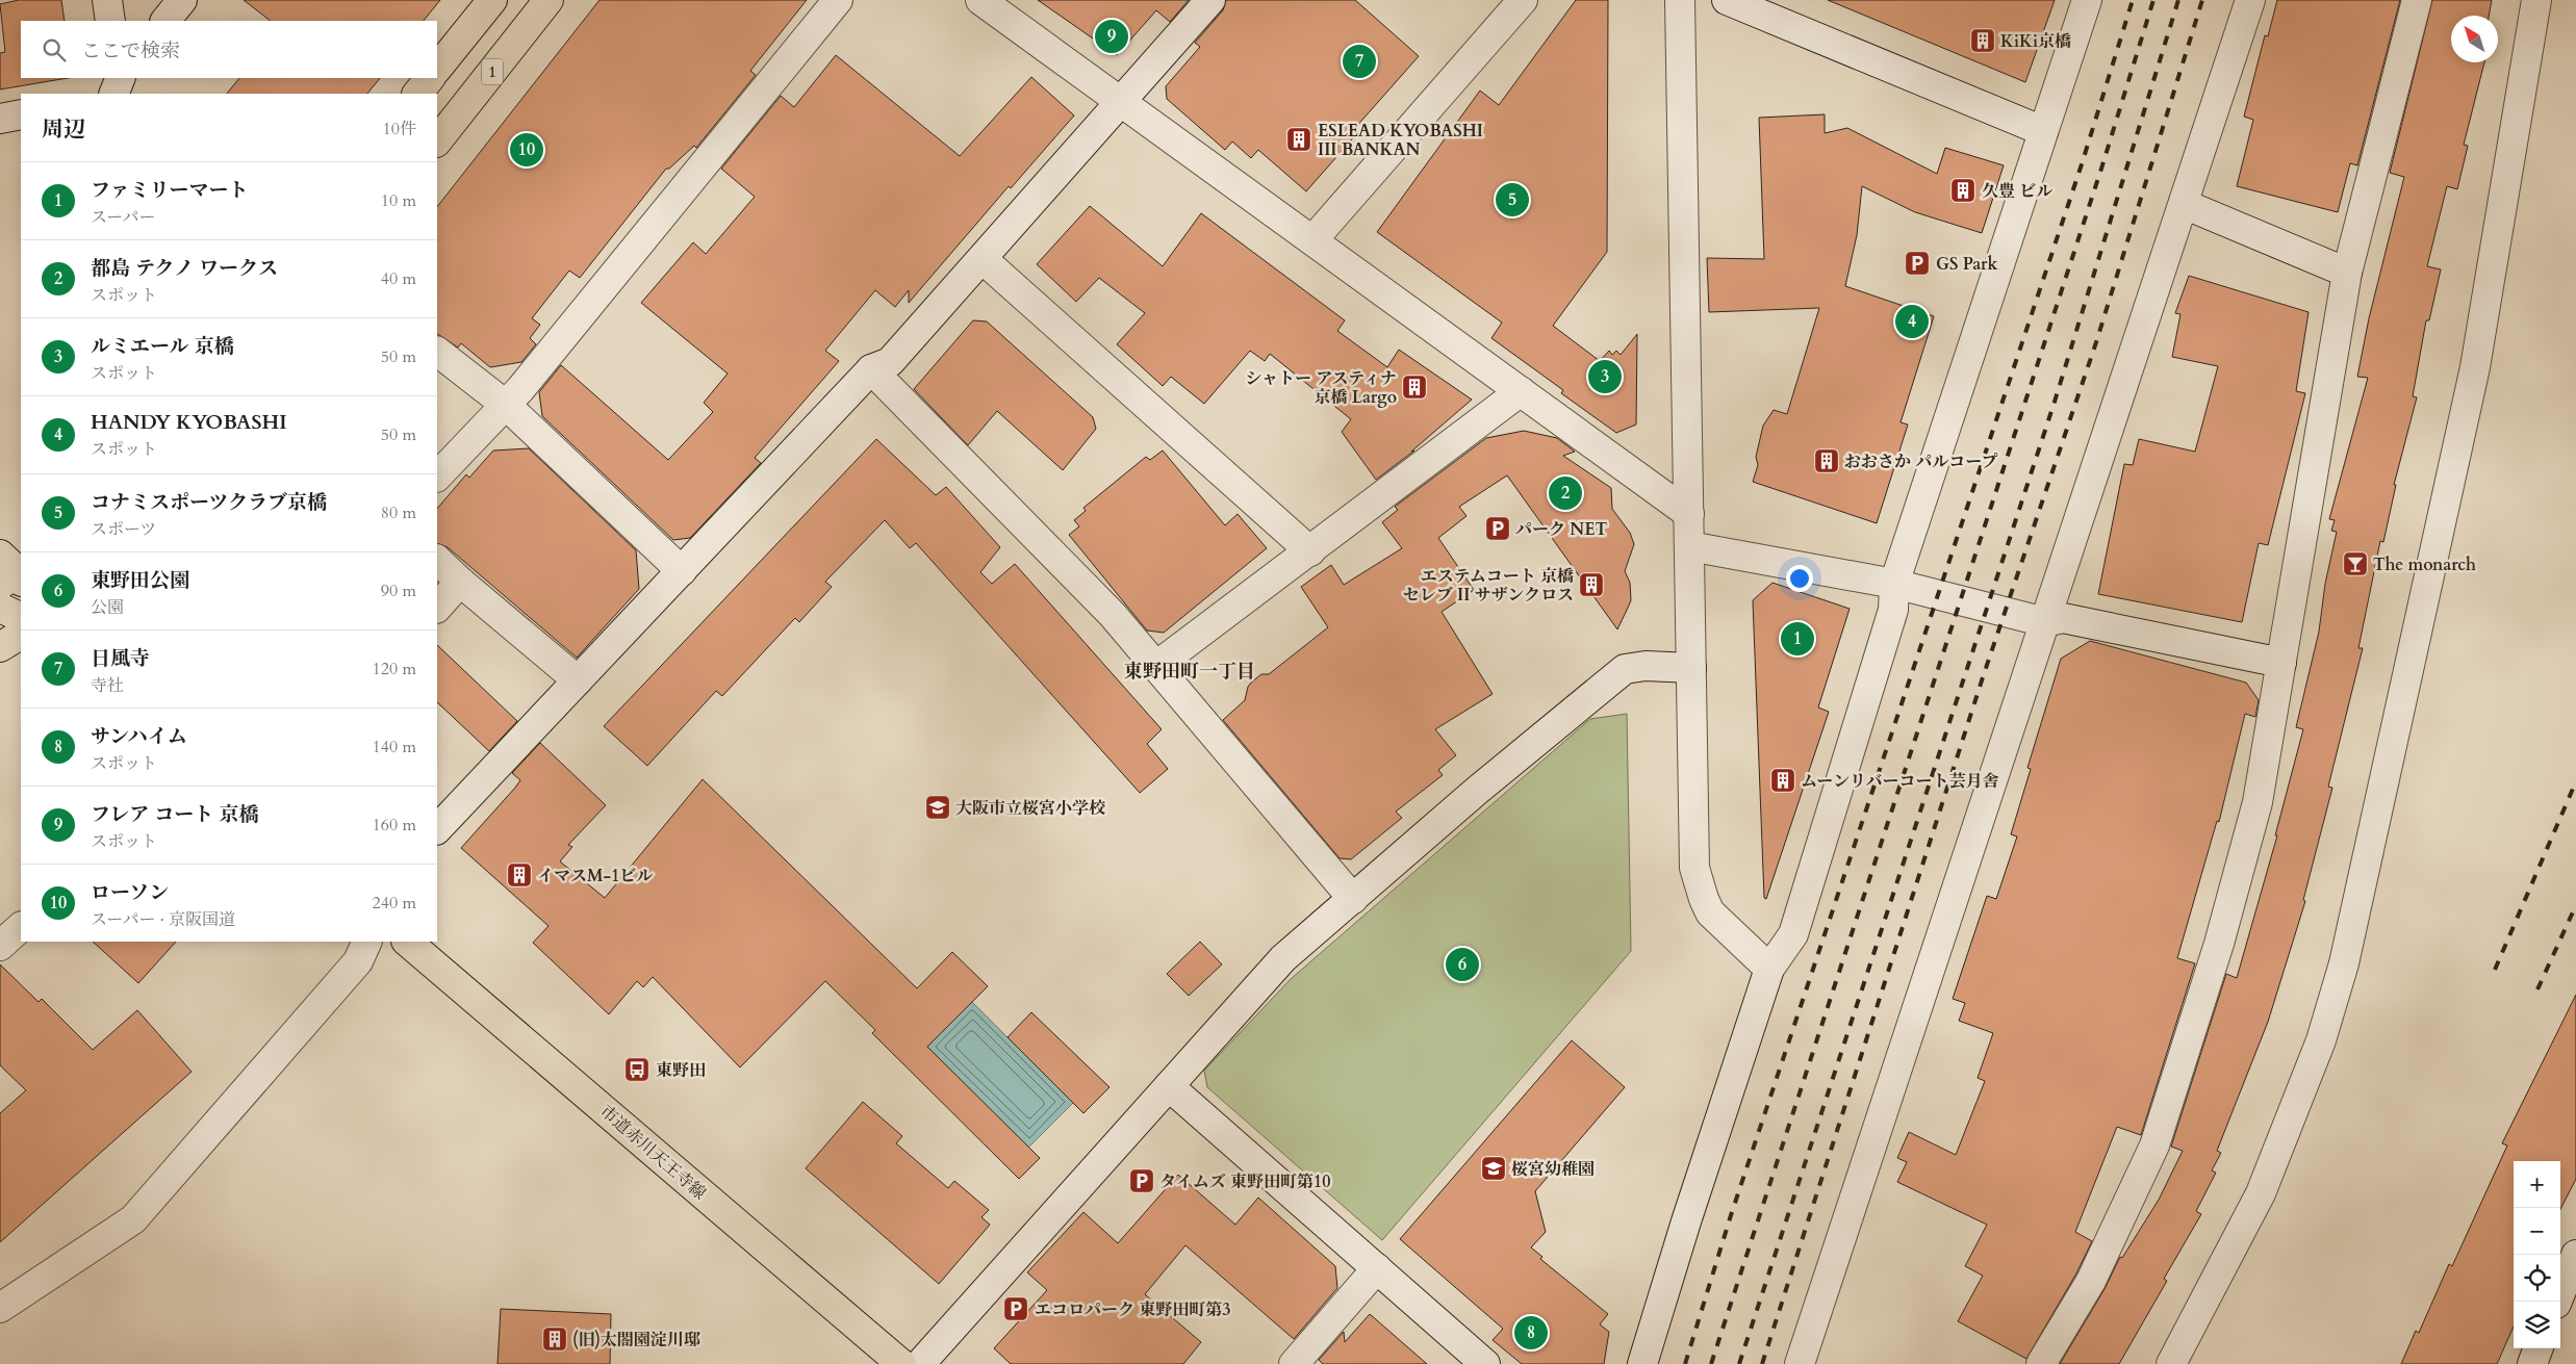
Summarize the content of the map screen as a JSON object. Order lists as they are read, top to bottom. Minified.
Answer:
{"streets":{"main road":["1","市道赤川天王寺線"]},"districts":["東野田町一丁目"],"places":{"building":["KiKi京橋","ESLEAD KYOBASHI III BANKAN","久豊 ビル","シャトー アスティナ 京橋 Largo","おおさか パルコープ","エステムコート 京橋 セレブ II サザンクロス","ムーンリバーコート芸月舎","イマスM-1ビル","(旧)太閤園淀川邸"],"parking":["GS Park","パーク NET","タイムズ 東野田町第10","エコロパーク 東野田町第3"],"bar":["The monarch"],"school or university":["大阪市立桜宮小学校","桜宮幼稚園"],"bus stop":["東野田"]},"north":"top left","page":{"pins":["9","7","10","5","4","3","2","1","6","8"],"search":"ここで検索","heading":["周辺","10件"],"list":[{"mark":"1","name":"ファミリーマート","note":"スーパー","value":"10 m"},{"mark":"2","name":"都島 テクノ ワークス","note":"スポット","value":"40 m"},{"mark":"3","name":"ルミエール 京橋","note":"スポット","value":"50 m"},{"mark":"4","name":"HANDY KYOBASHI","note":"スポット","value":"50 m"},{"mark":"5","name":"コナミスポーツクラブ京橋","note":"スポーツ","value":"80 m"},{"mark":"6","name":"東野田公園","note":"公園","value":"90 m"},{"mark":"7","name":"日風寺","note":"寺社","value":"120 m"},{"mark":"8","name":"サンハイム","note":"スポット","value":"140 m"},{"mark":"9","name":"フレア コート 京橋","note":"スポット","value":"160 m"},{"mark":"10","name":"ローソン","note":"スーパー · 京阪国道","value":"240 m"}],"map_buttons":["+","−"]}}
